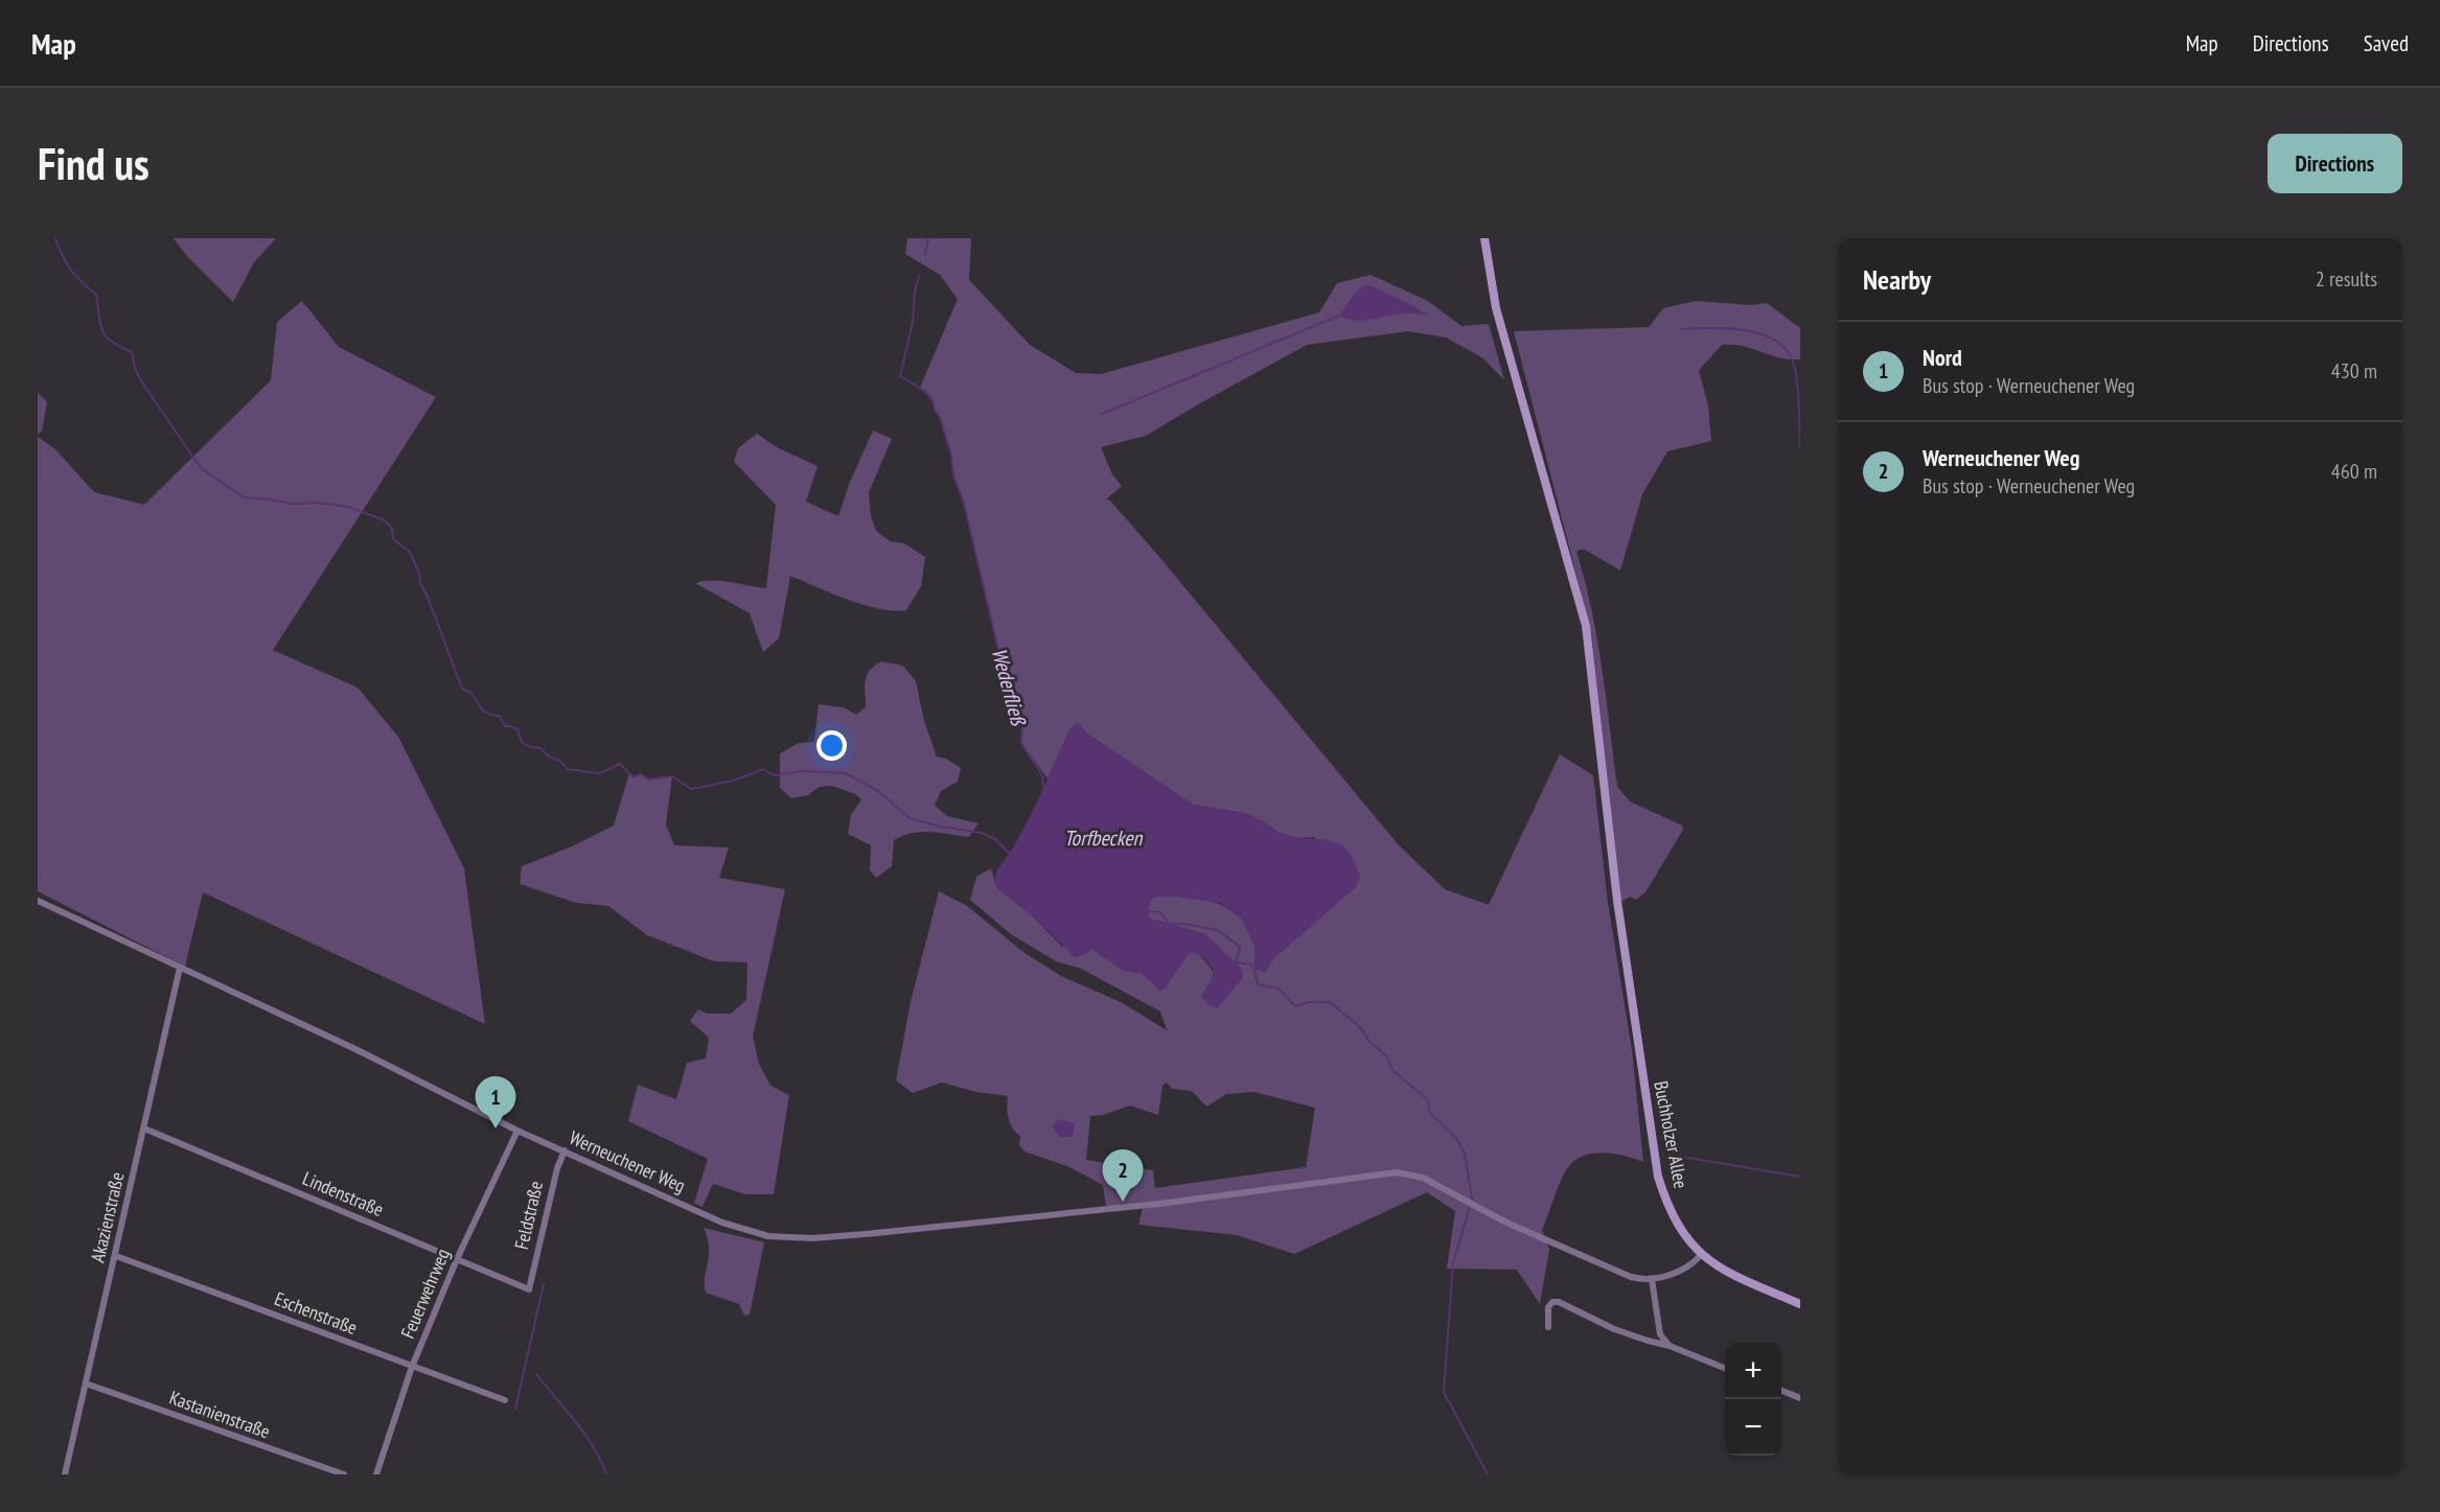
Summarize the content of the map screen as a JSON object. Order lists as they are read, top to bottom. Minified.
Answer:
{"streets":{"street":["Buchholzer Allee","Werneuchener Weg","Lindenstraße","Feldstraße","Akazienstraße","Feuerwehrweg","Eschenstraße","Kastanienstraße"]},"crossings":[["Buchholzer Allee","Werneuchener Weg"],["Werneuchener Weg","Feldstraße"],["Werneuchener Weg","Akazienstraße"],["Werneuchener Weg","Feuerwehrweg"],["Lindenstraße","Feldstraße"],["Lindenstraße","Akazienstraße"],["Lindenstraße","Feuerwehrweg"],["Akazienstraße","Eschenstraße"],["Akazienstraße","Kastanienstraße"],["Feuerwehrweg","Eschenstraße"]],"water":["Wederfließ","Torfbecken"],"page":{"header":"Map","nav":["Map","Directions","Saved"],"buttons":"Directions","title":"Find us","heading":["Nearby","2 results"],"list":[{"mark":"1","name":"Nord","note":"Bus stop · Werneuchener Weg","value":"430 m"},{"mark":"2","name":"Werneuchener Weg","note":"Bus stop · Werneuchener Weg","value":"460 m"}],"pins":["1","2"],"map_buttons":["+","−"]}}
